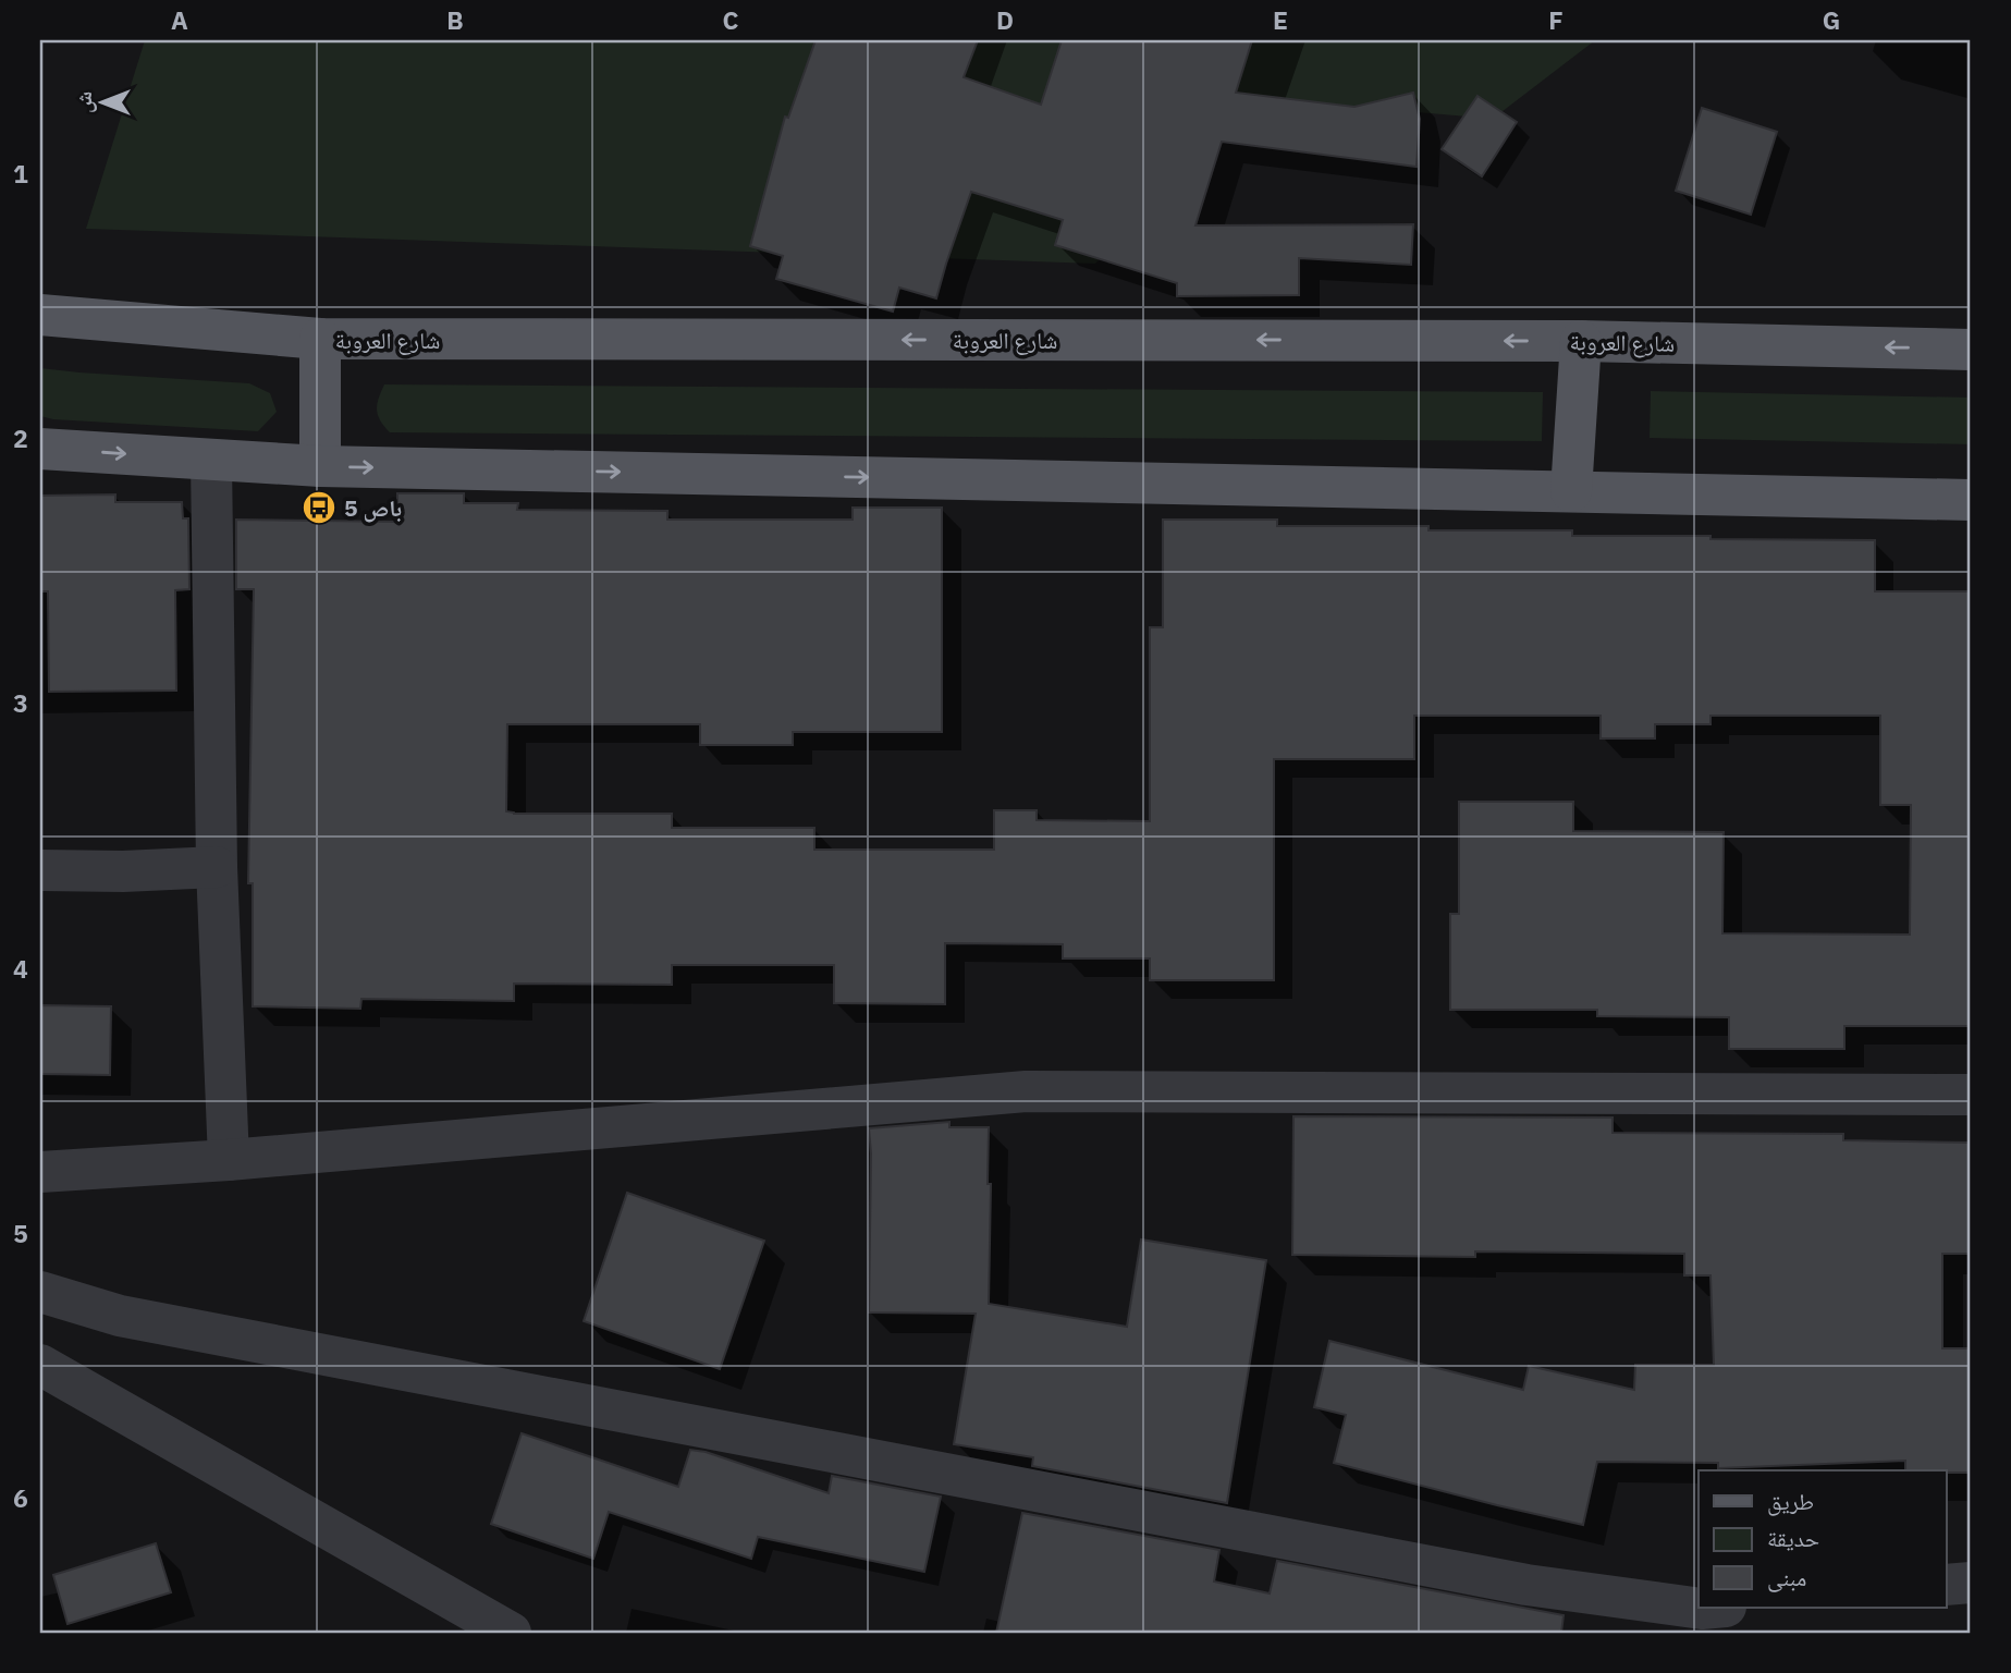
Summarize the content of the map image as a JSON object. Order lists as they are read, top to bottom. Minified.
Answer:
{"streets":{"main road":["شارع العروبة"]},"places":{"bus stop":["باص 5"]},"legend":["طريق","حديقة","مبنى"],"north":"left","grid":{"columns":["A","B","C","D","E","F","G"],"rows":["1","2","3","4","5","6"]}}
